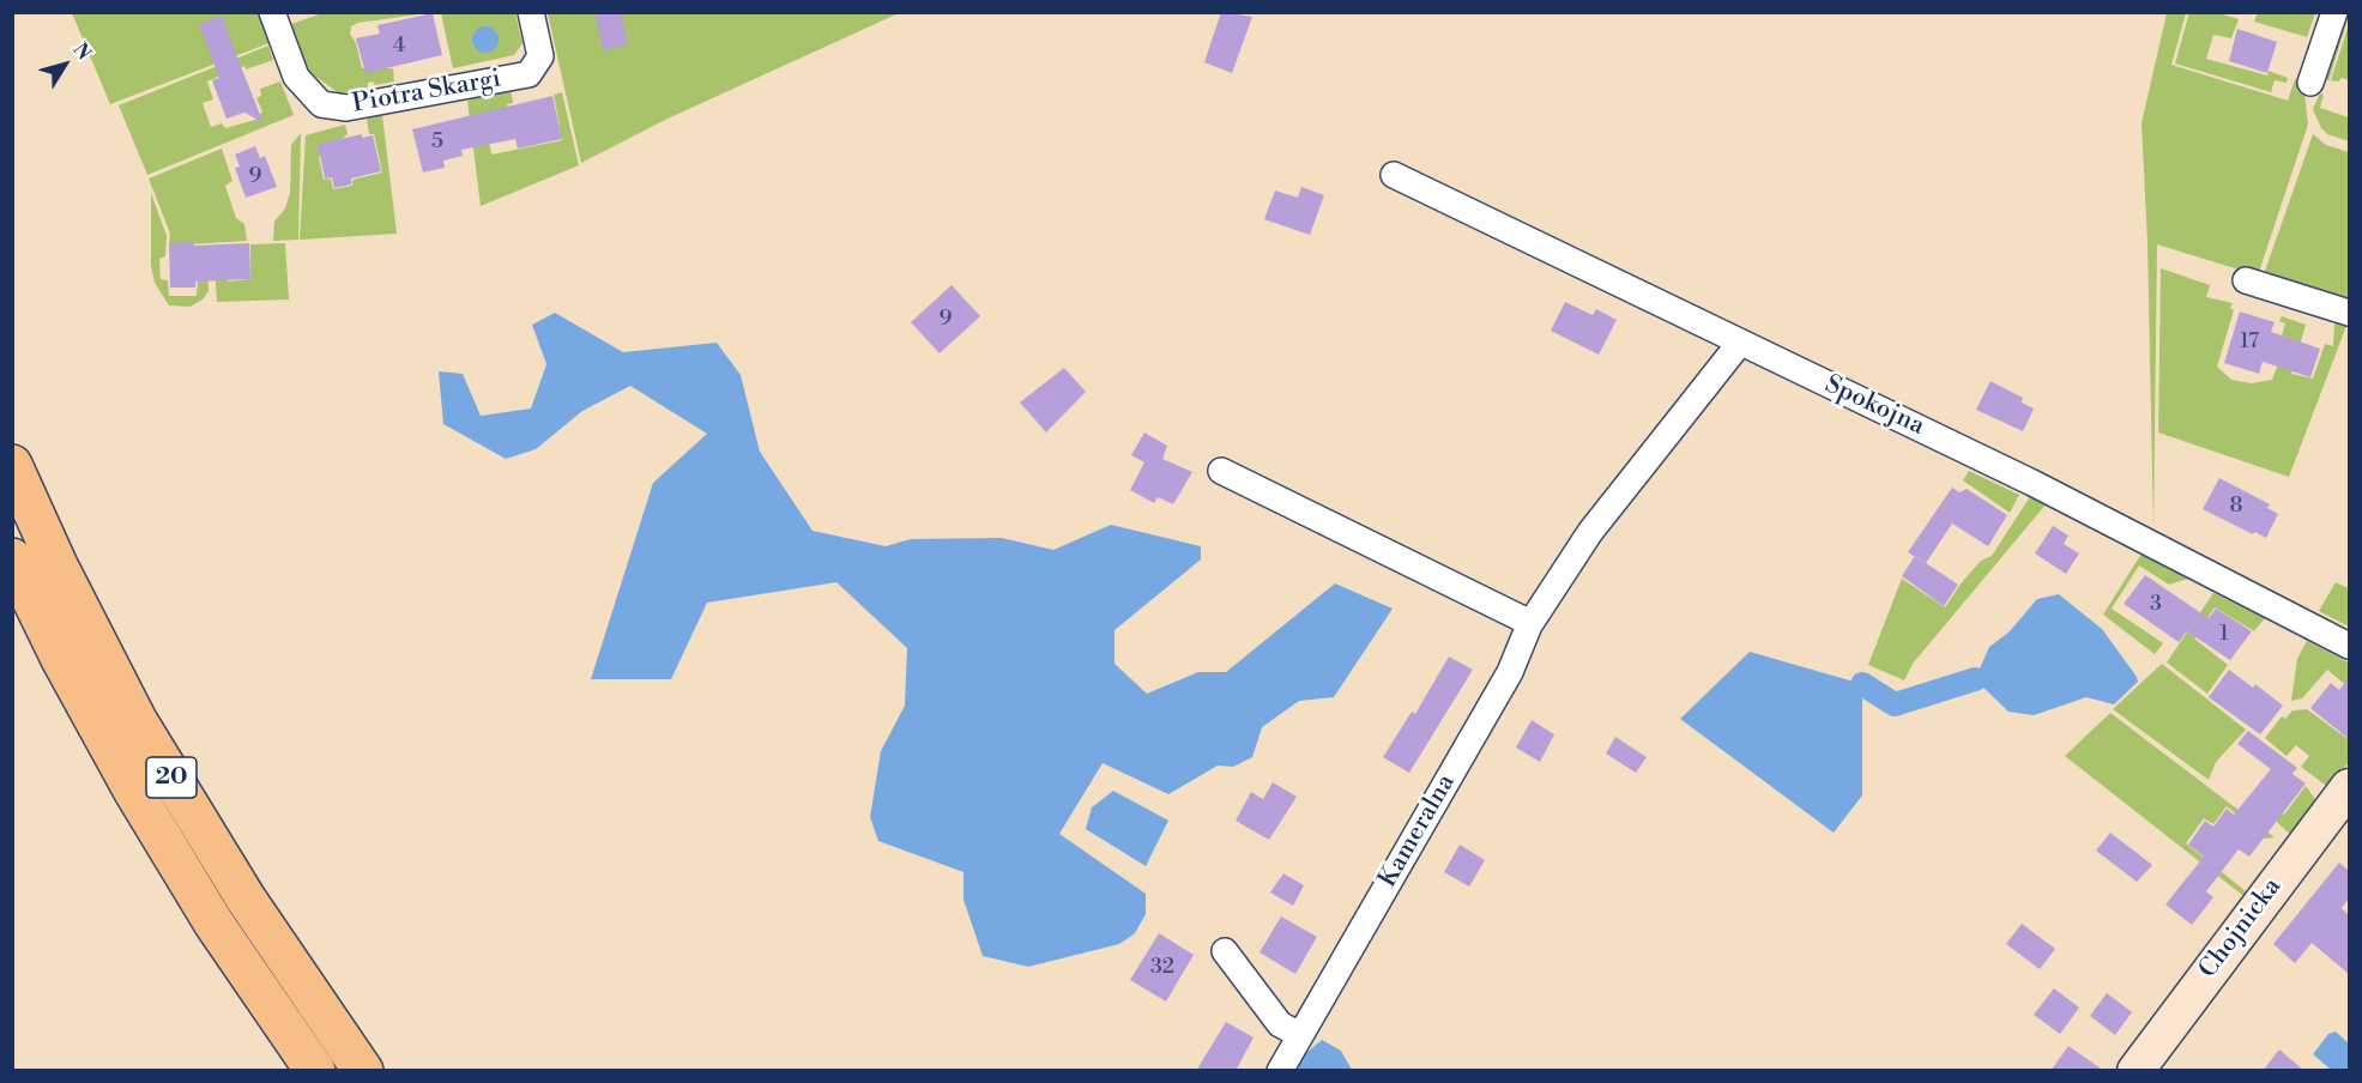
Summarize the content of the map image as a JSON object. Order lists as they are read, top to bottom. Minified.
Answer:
{"streets":{"main road":["20"],"street":["Piotra Skargi","Spokojna","Kameralna","Chojnicka"]},"crossings":[["Spokojna","Kameralna"]],"house_numbers":["4","5","9","9","17","8","3","1","32"],"north":"top right"}
